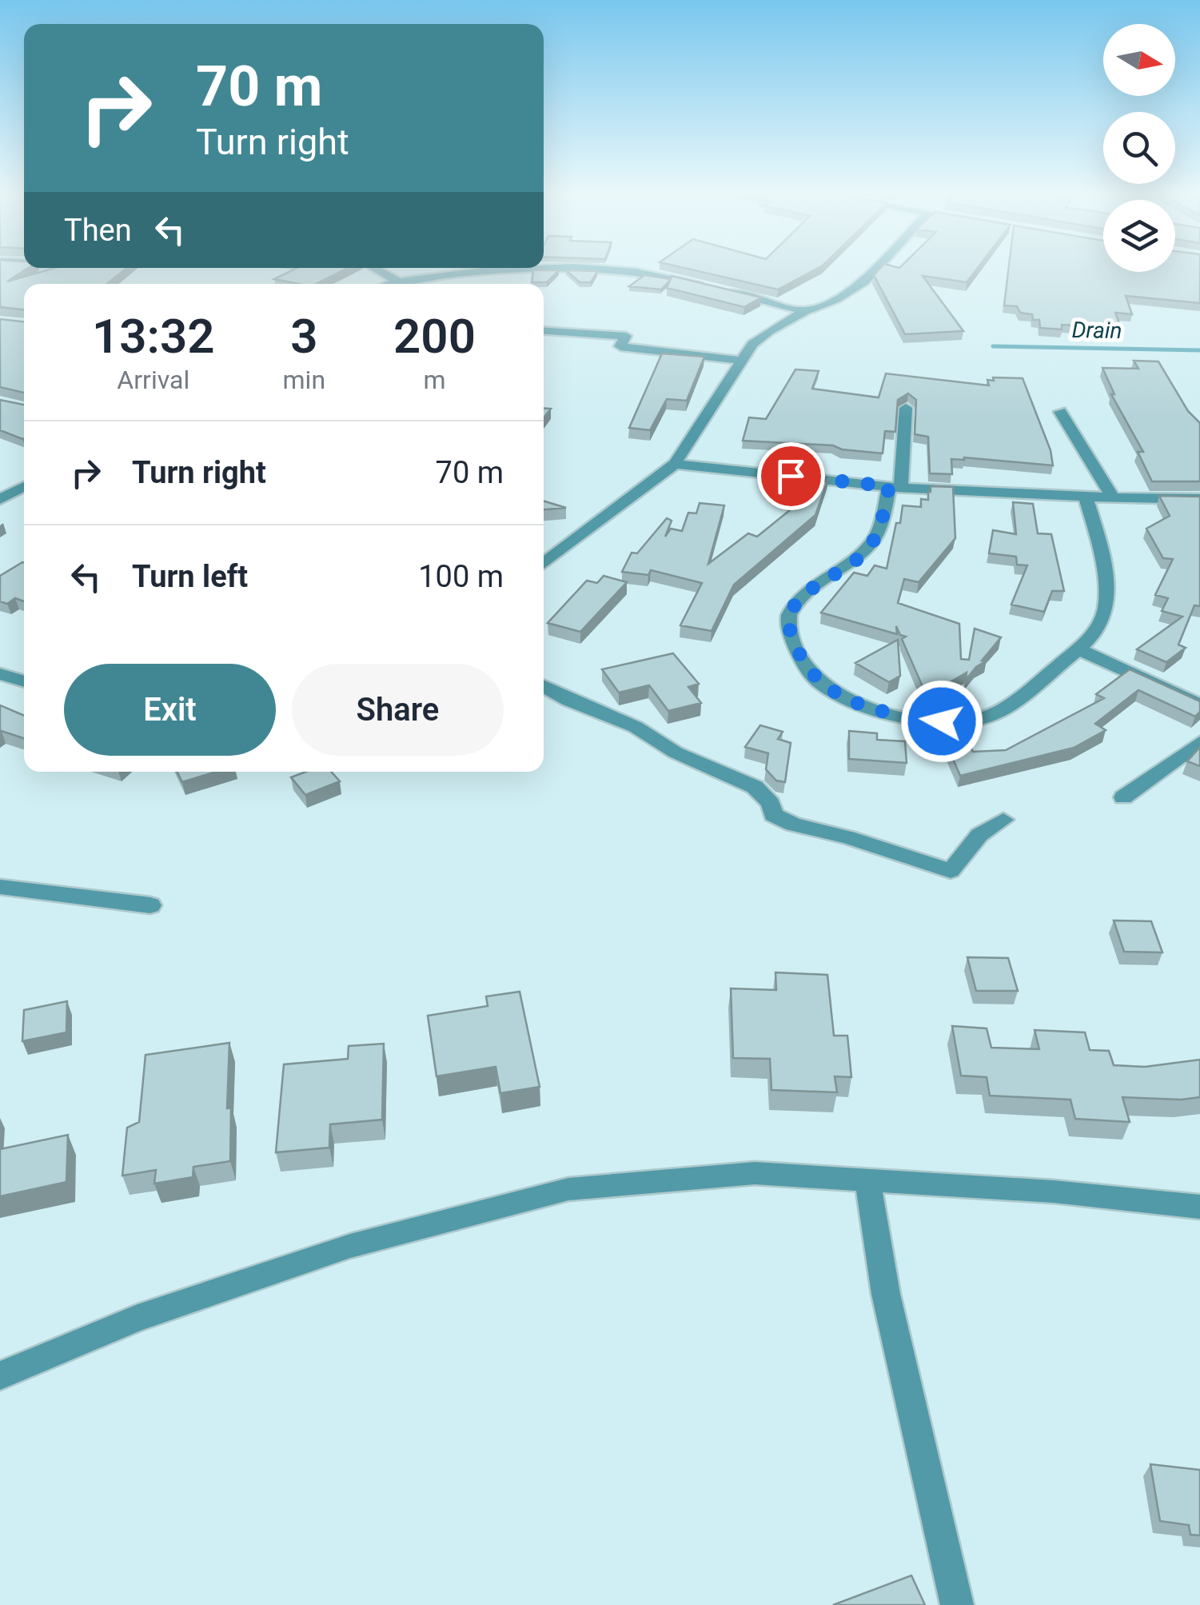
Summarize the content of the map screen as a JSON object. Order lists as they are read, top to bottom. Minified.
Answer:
{"water":["Drain"],"north":"right","page":{"turn":["70 m","Turn right"],"then":"Then","eta":["13:32","Arrival","3","min","200","m"],"list":[{"name":"Turn right","value":"70 m"},{"name":"Turn left","value":"100 m"}],"buttons":["Exit","Share"]}}
